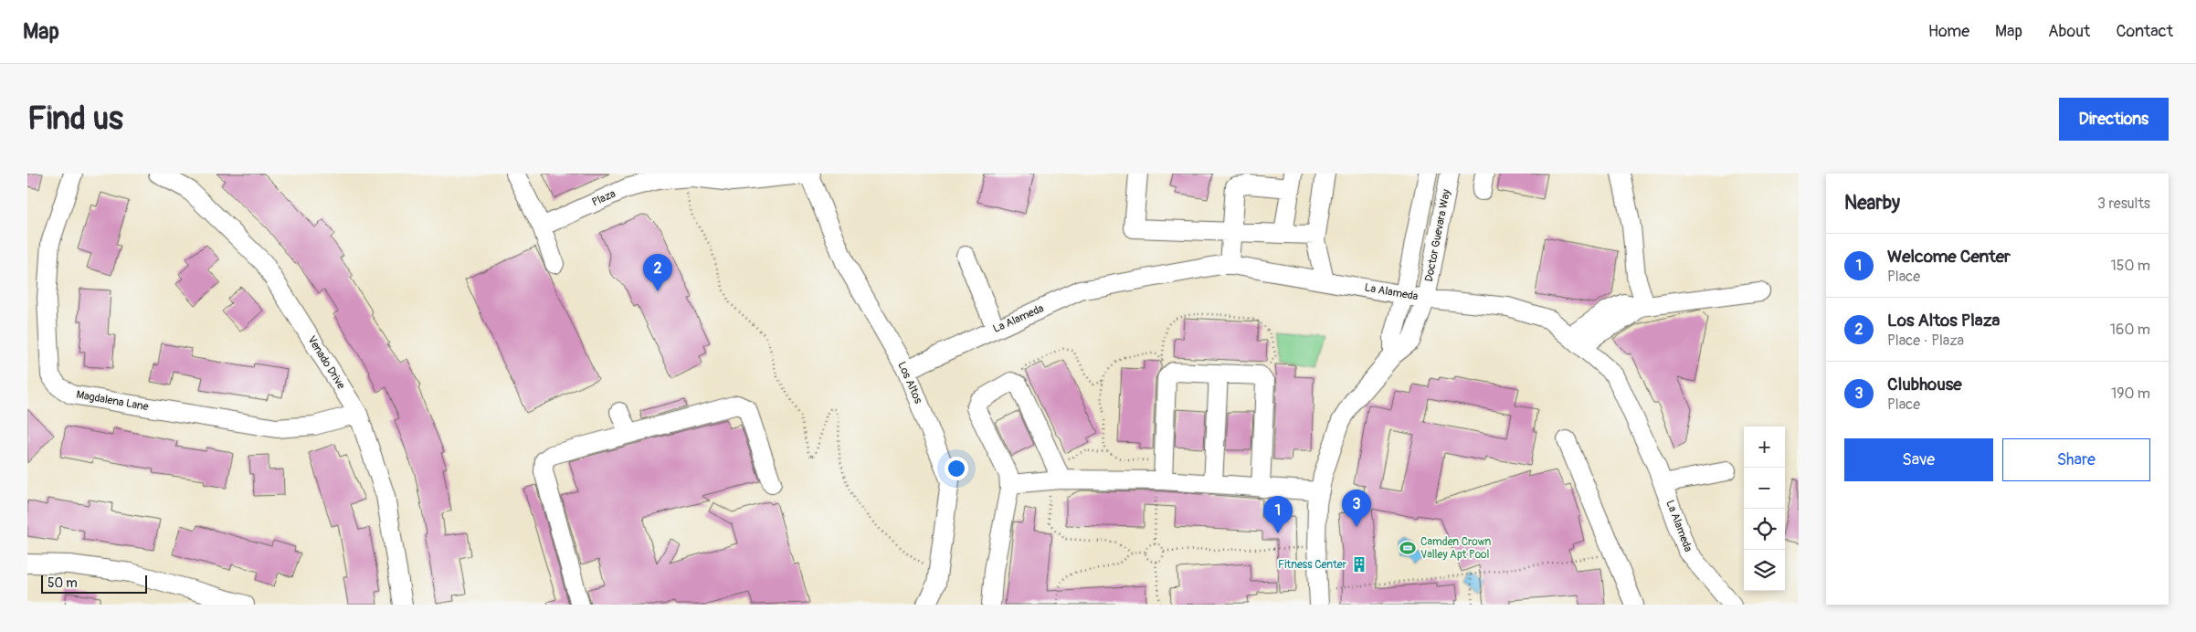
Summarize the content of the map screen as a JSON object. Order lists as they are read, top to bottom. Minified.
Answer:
{"streets":{"street":["Plaza","Doctor Guevara Way","La Alameda","Venado Drive","Los Altos","Magdalena Lane"]},"crossings":[["Plaza","Los Altos"],["Doctor Guevara Way","La Alameda"],["La Alameda","Los Altos"],["Venado Drive","Magdalena Lane"]],"places":{"sports":["Camden Crown Valley Apt Pool"],"building":["Fitness Center"]},"scale_bar":"50 m","page":{"header":"Map","nav":["Home","Map","About","Contact"],"buttons":["Directions",["Save","Share"]],"title":"Find us","heading":["Nearby","3 results"],"list":[{"mark":"1","name":"Welcome Center","note":"Place","value":"150 m"},{"mark":"2","name":"Los Altos Plaza","note":"Place · Plaza","value":"160 m"},{"mark":"3","name":"Clubhouse","note":"Place","value":"190 m"}],"pins":["2","3","1"],"map_buttons":["+","−"],"scale":"50 m"}}
